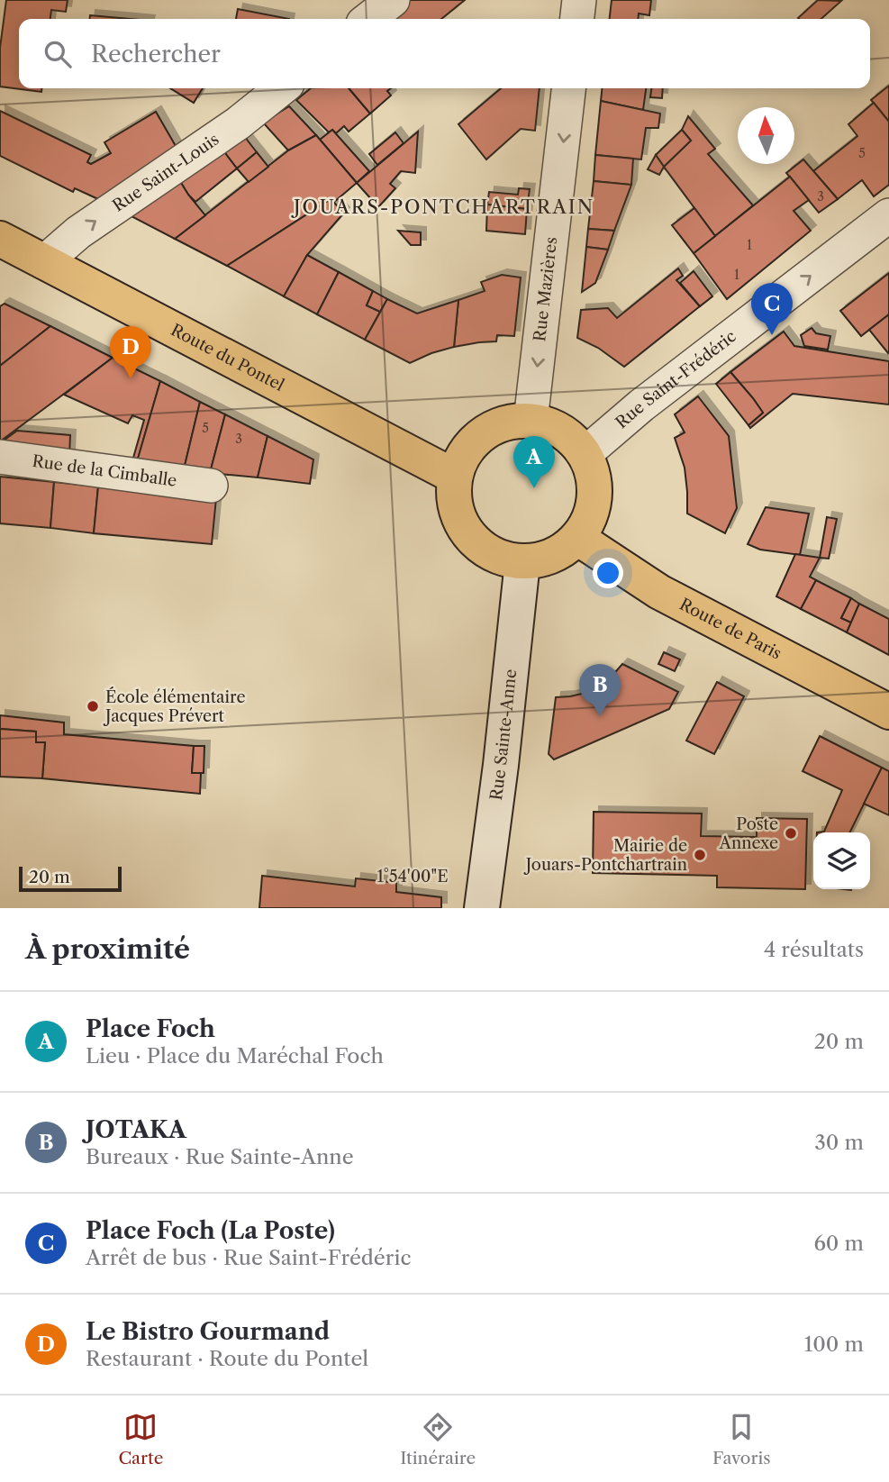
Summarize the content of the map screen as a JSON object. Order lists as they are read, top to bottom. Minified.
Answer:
{"streets":{"main road":["Route du Pontel","Route de Paris"],"street":["Rue Saint-Louis","Rue Mazières","Rue Saint-Frédéric","Rue de la Cimballe","Rue Sainte-Anne"]},"crossings":[["Rue Saint-Louis","Route du Pontel"],["Rue Mazières","Route du Pontel"],["Rue Mazières","Rue Saint-Frédéric"],["Rue Mazières","Route de Paris"],["Rue Mazières","Rue Sainte-Anne"],["Route du Pontel","Rue Saint-Frédéric"],["Route du Pontel","Route de Paris"],["Route du Pontel","Rue Sainte-Anne"],["Rue Saint-Frédéric","Route de Paris"],["Rue Saint-Frédéric","Rue Sainte-Anne"],["Route de Paris","Rue Sainte-Anne"]],"one_way":["Rue Saint-Louis","Rue Mazières","Rue Saint-Frédéric"],"districts":["JOUARS-PONTCHARTRAIN"],"places":["École élémentaire Jacques Prévert","Poste Annexe","Mairie de Jouars-Pontchartrain"],"house_numbers":["5","3","1","1","5","3"],"scale_bar":"20 m","north":"top","page":{"search":"Rechercher","pins":["C","D","A","B"],"scale":"20 m","heading":["À proximité","4 résultats"],"list":[{"mark":"A","name":"Place Foch","note":"Lieu · Place du Maréchal Foch","value":"20 m"},{"mark":"B","name":"JOTAKA","note":"Bureaux · Rue Sainte-Anne","value":"30 m"},{"mark":"C","name":"Place Foch (La Poste)","note":"Arrêt de bus · Rue Saint-Frédéric","value":"60 m"},{"mark":"D","name":"Le Bistro Gourmand","note":"Restaurant · Route du Pontel","value":"100 m"}],"nav":["Carte","Itinéraire","Favoris"]},"coordinates":["1°54'00\"E"]}
